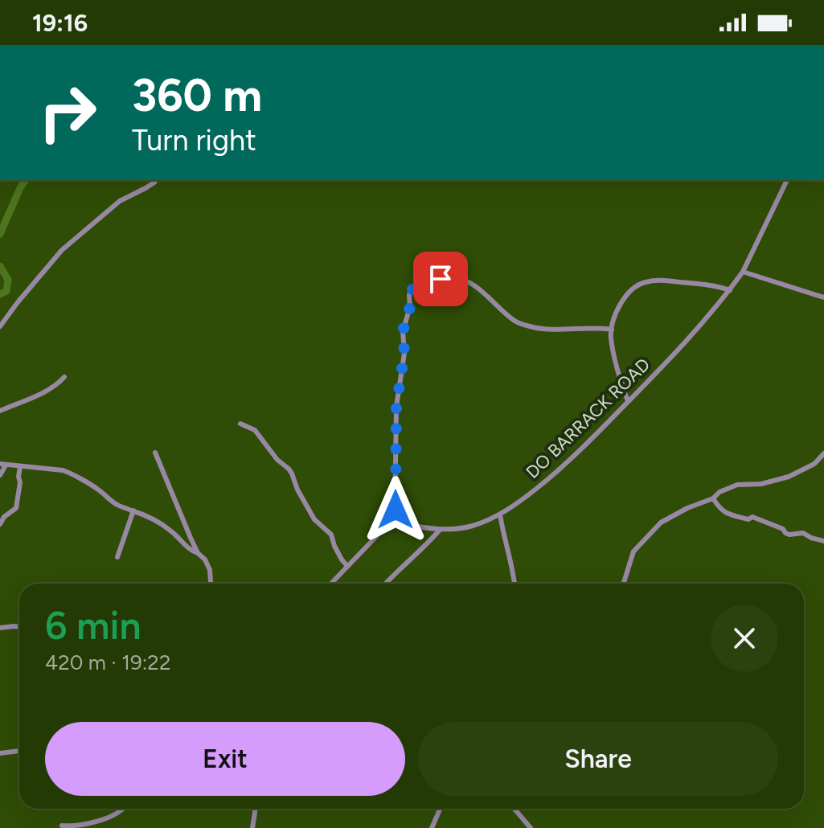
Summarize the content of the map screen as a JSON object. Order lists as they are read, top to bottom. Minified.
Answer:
{"streets":{"street":["DO BARRACK ROAD"]},"page":{"status":"19:16","turn":["360 m","Turn right"],"heading":["6 min","420 m · 19:22"],"buttons":["Exit","Share"]}}
